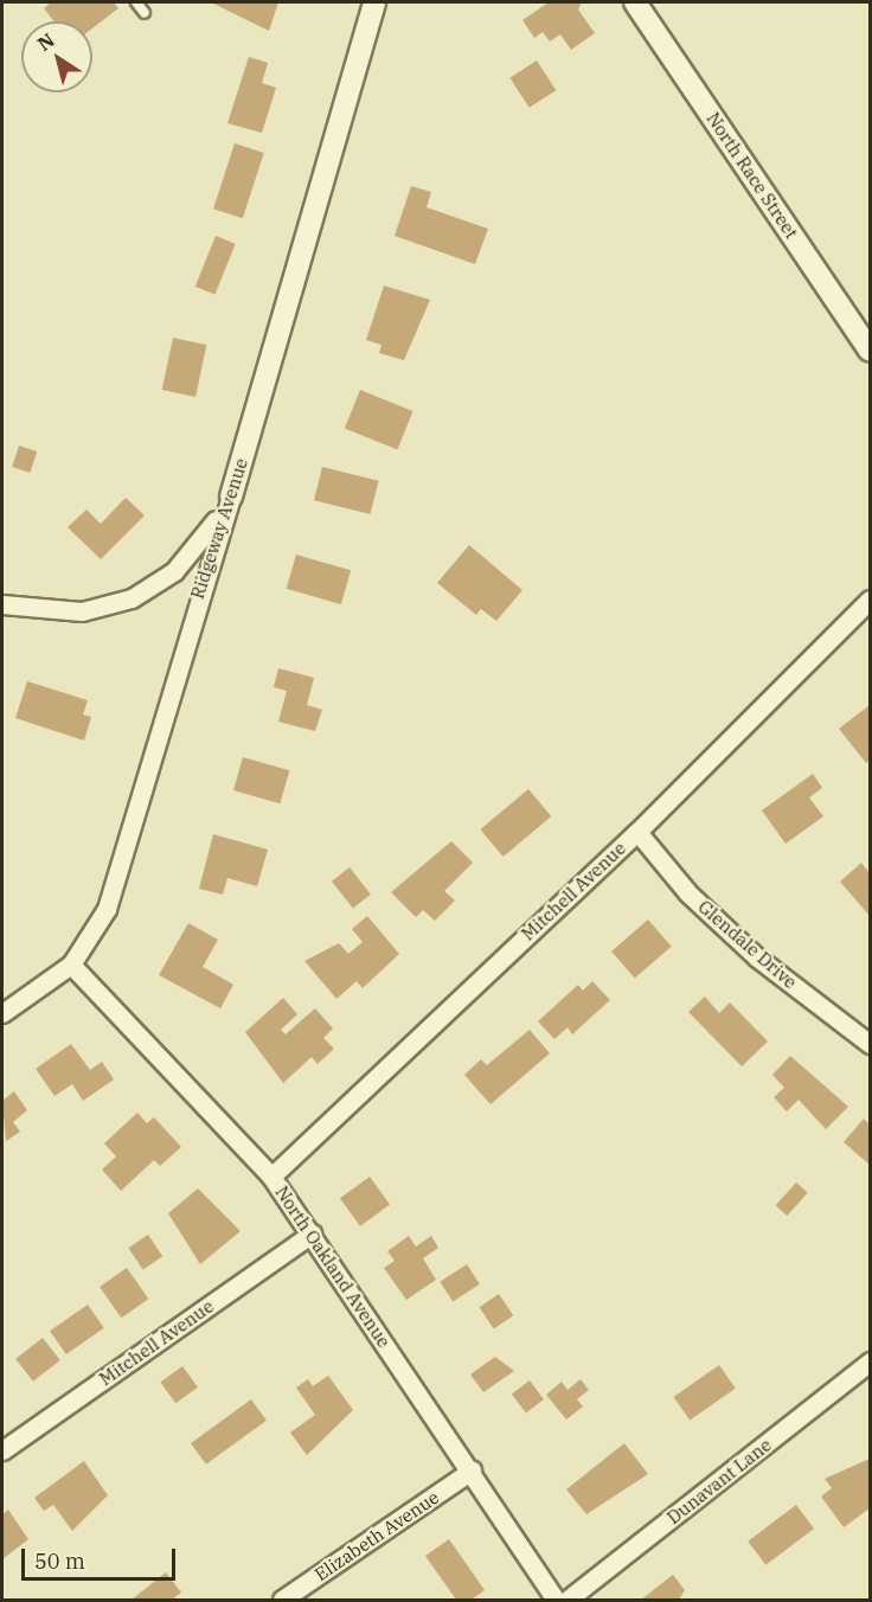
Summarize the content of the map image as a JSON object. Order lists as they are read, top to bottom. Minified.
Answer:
{"streets":{"street":["North Race Street","Ridgeway Avenue","Mitchell Avenue","Glendale Drive","North Oakland Avenue","Dunavant Lane","Elizabeth Avenue"]},"crossings":[["Ridgeway Avenue","North Oakland Avenue"],["Mitchell Avenue","Glendale Drive"],["Mitchell Avenue","North Oakland Avenue"],["North Oakland Avenue","Elizabeth Avenue"]],"scale_bar":"50 m","north":"top left"}
